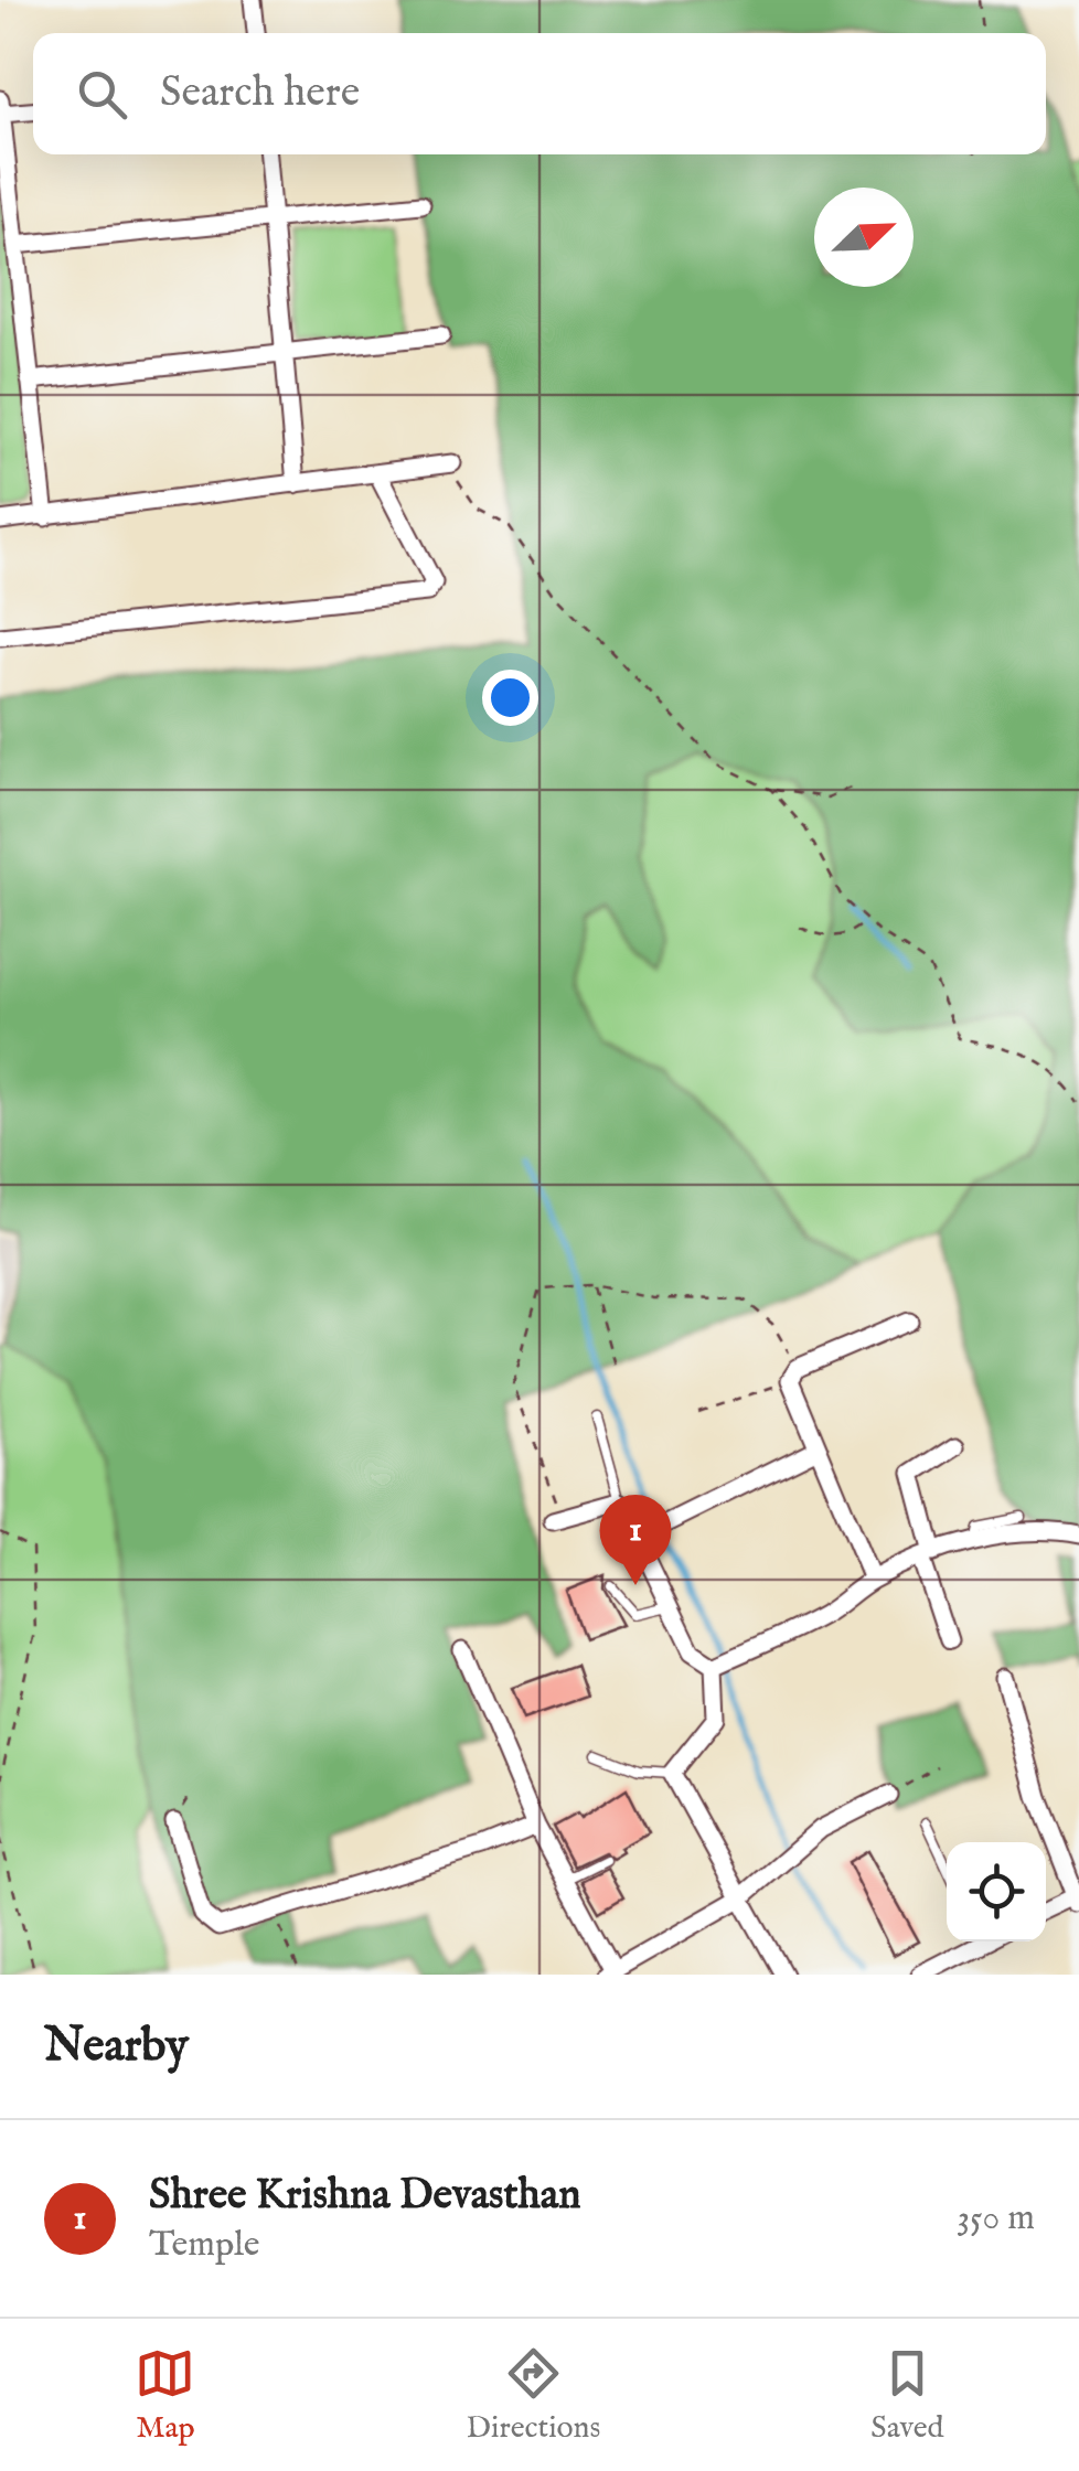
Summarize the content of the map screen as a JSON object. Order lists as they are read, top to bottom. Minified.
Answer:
{"north":"top right","page":{"search":"Search here","pins":"1","heading":"Nearby","list":[{"mark":"1","name":"Shree Krishna Devasthan","note":"Temple","value":"350 m"}],"nav":["Map","Directions","Saved"]}}
